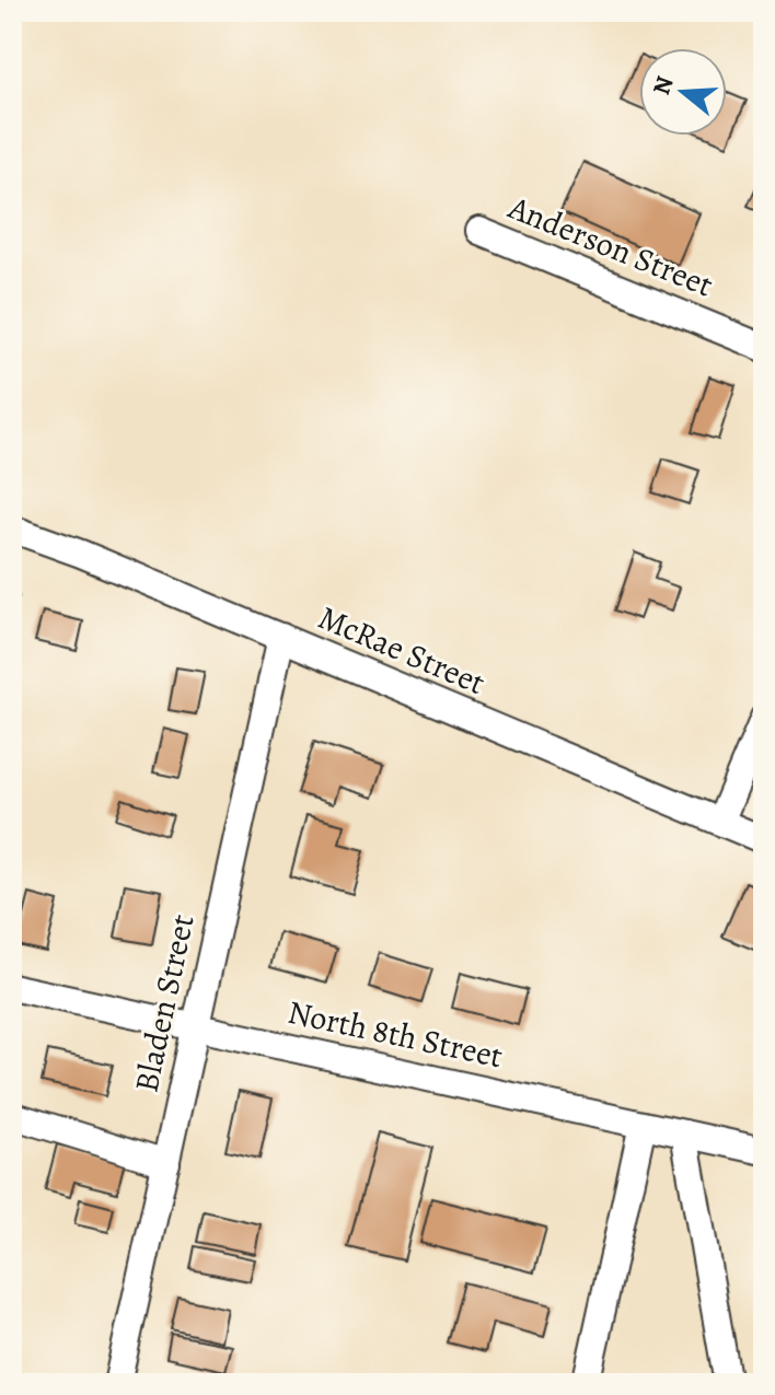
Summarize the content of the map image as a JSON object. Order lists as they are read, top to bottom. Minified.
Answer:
{"streets":{"street":["Anderson Street","McRae Street","Bladen Street","North 8th Street"]},"crossings":[["McRae Street","Bladen Street"],["Bladen Street","North 8th Street"]],"north":"left"}
